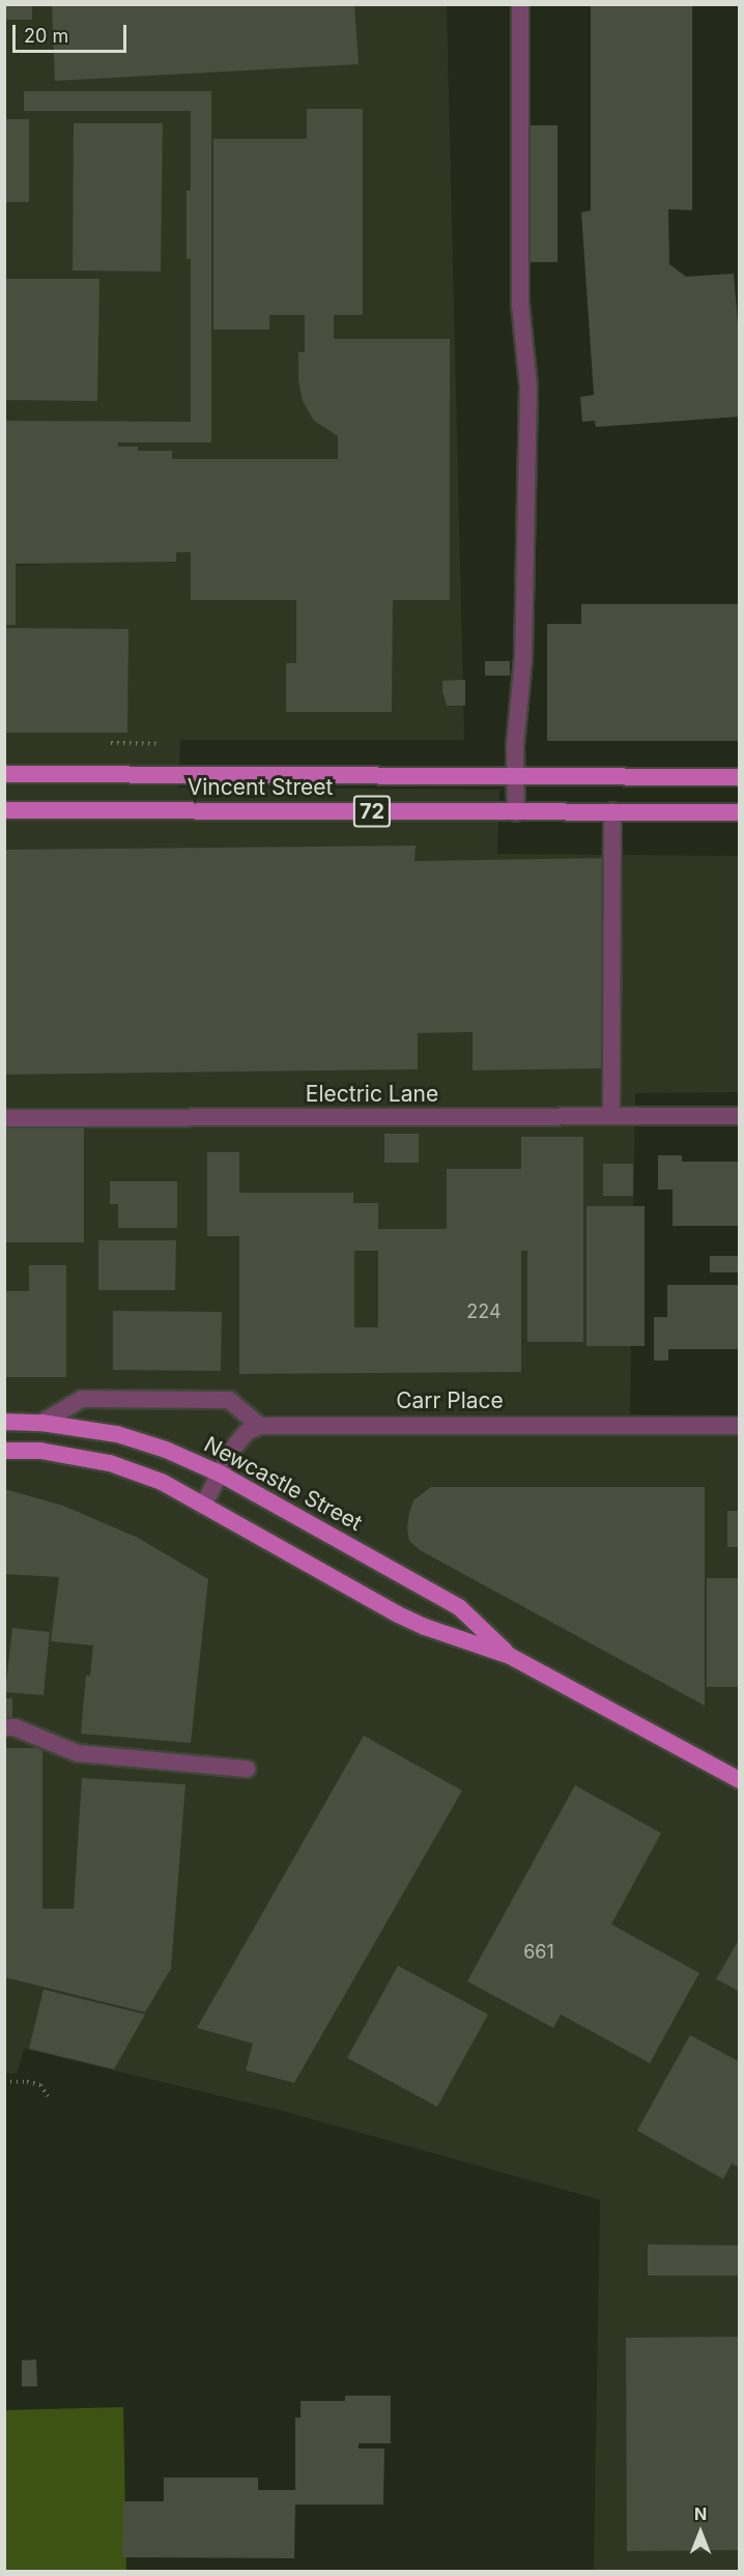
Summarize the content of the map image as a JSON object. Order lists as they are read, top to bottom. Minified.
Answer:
{"streets":{"main road":["Vincent Street","72","Newcastle Street"],"street":["Electric Lane","Carr Place"]},"house_numbers":["224","661"],"scale_bar":"20 m","north":"top"}
